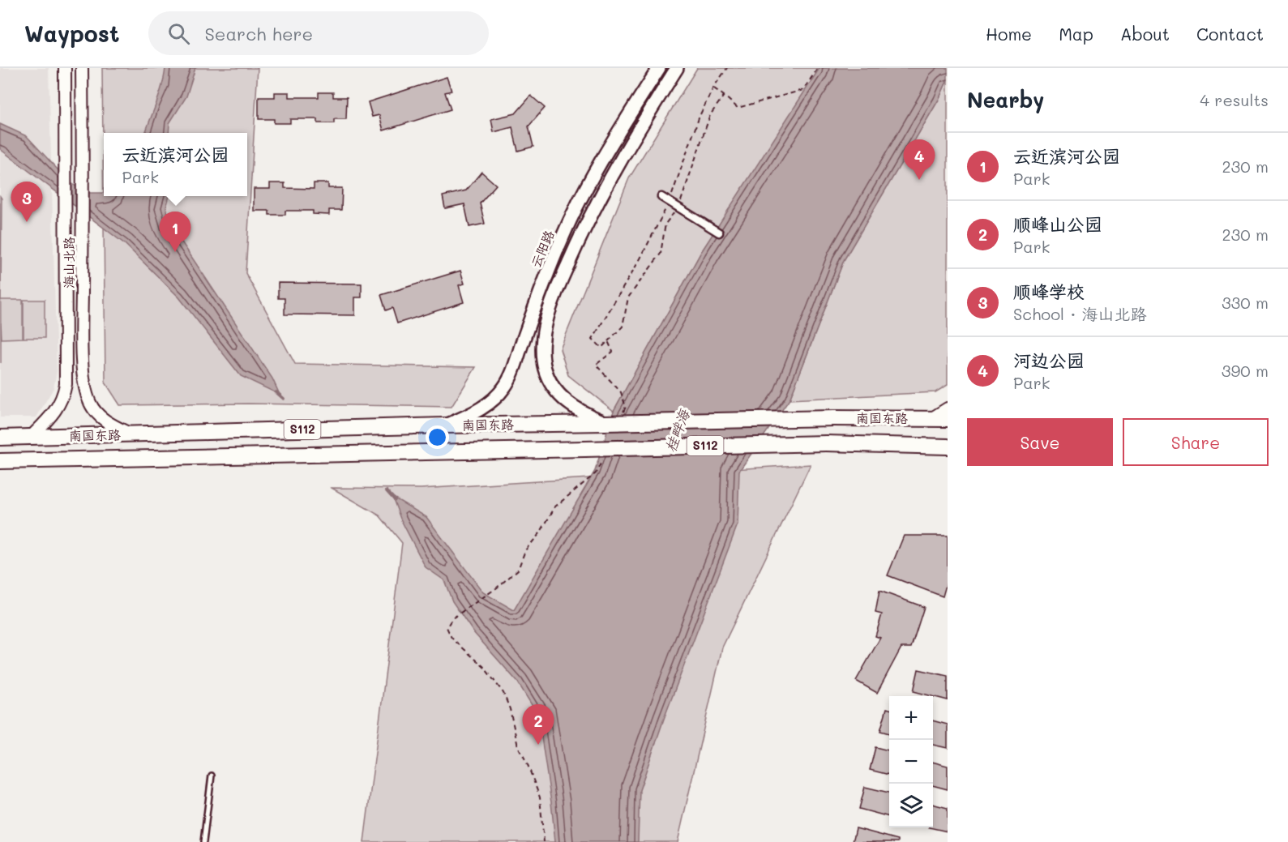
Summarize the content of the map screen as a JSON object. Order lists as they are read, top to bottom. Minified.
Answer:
{"streets":{"highway":["南国东路","S112"],"main road":["云阳路"],"street":["海山北路"]},"crossings":[["云阳路","南国东路"],["海山北路","南国东路"]],"water":["桂畔海"],"page":{"header":"Waypost","search":"Search here","nav":["Home","Map","About","Contact"],"heading":["Nearby","4 results"],"list":[{"mark":"1","name":"云近滨河公园","note":"Park","value":"230 m"},{"mark":"2","name":"顺峰山公园","note":"Park","value":"230 m"},{"mark":"3","name":"顺峰学校","note":"School · 海山北路","value":"330 m"},{"mark":"4","name":"河边公园","note":"Park","value":"390 m"}],"popup":["云近滨河公园","Park"],"pins":["4","3","1","2"],"buttons":["Save","Share"],"map_buttons":["+","−"]}}
